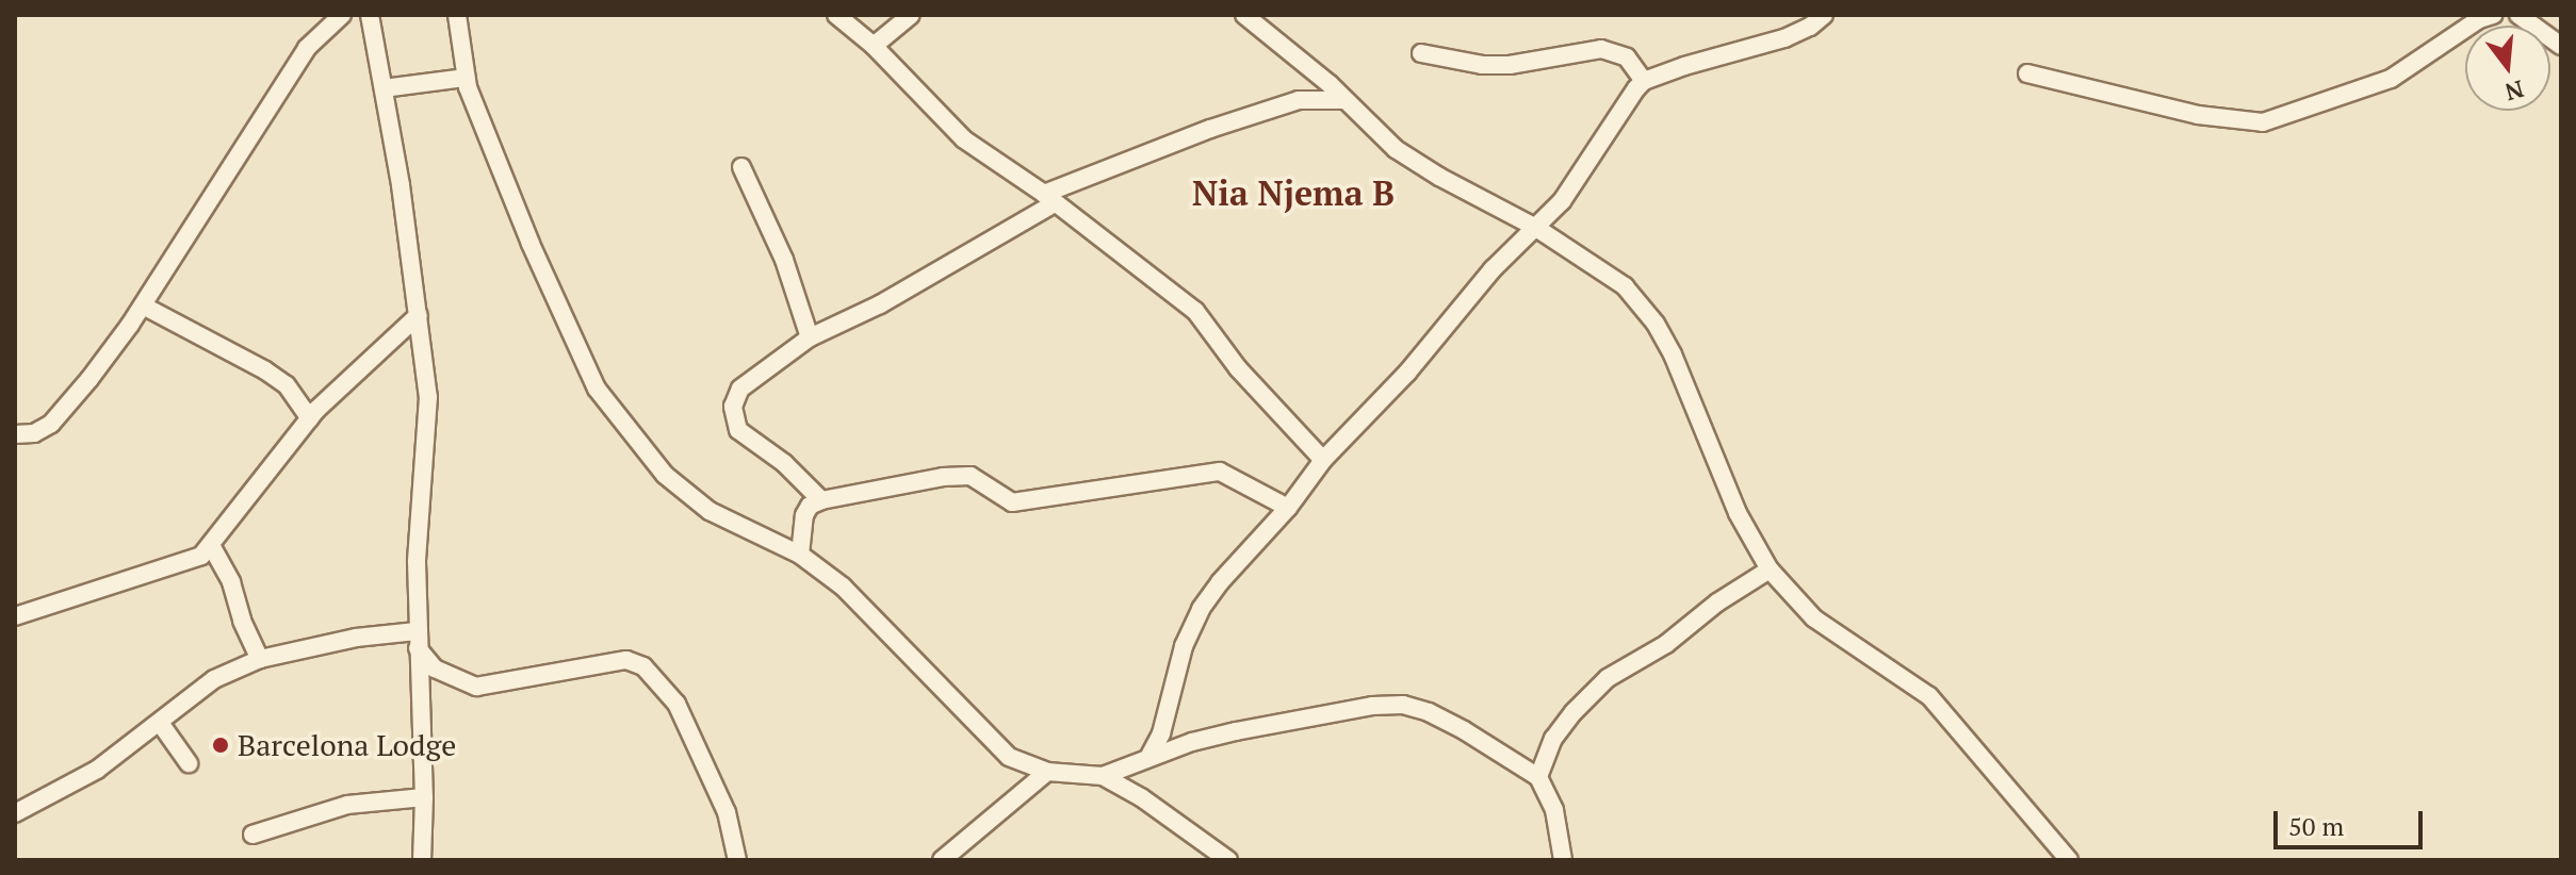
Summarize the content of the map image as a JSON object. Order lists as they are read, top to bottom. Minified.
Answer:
{"districts":["Nia Njema B"],"places":["Barcelona Lodge"],"scale_bar":"50 m","north":"bottom"}
